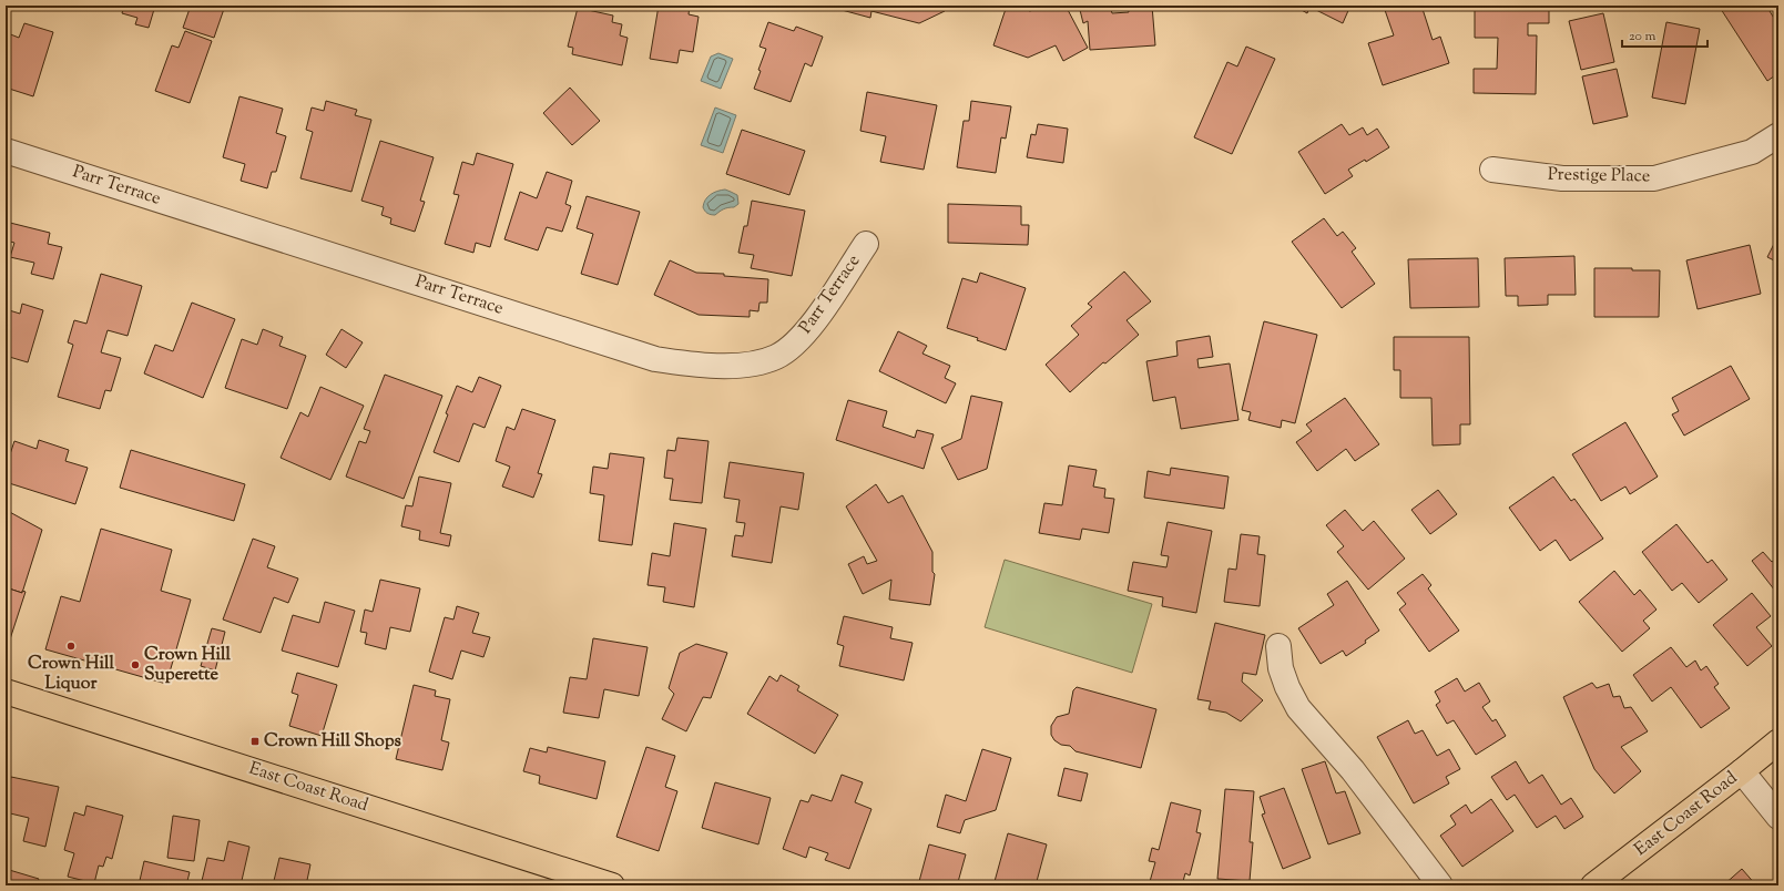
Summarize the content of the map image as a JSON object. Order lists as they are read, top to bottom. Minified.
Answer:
{"streets":{"main road":["East Coast Road"],"street":["Prestige Place","Parr Terrace"]},"places":{"other":["Crown Hill Liquor","Crown Hill Superette"],"transit":["Crown Hill Shops"]},"scale_bar":"20 m"}
